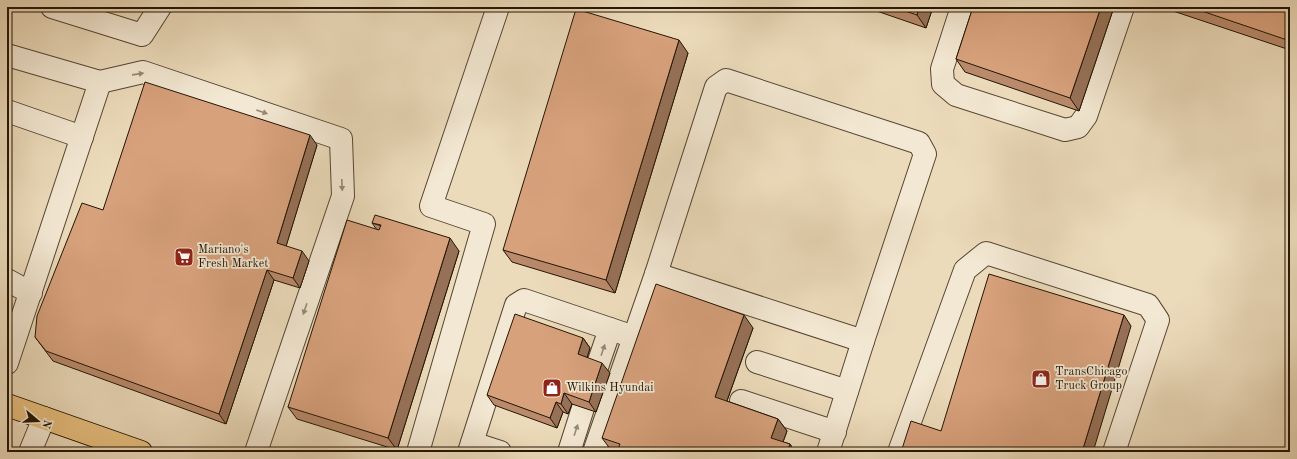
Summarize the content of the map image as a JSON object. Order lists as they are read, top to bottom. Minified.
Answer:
{"places":{"supermarket":["Mariano's Fresh Market"],"shop":["TransChicago Truck Group","Wilkins Hyundai"]},"north":"right"}
